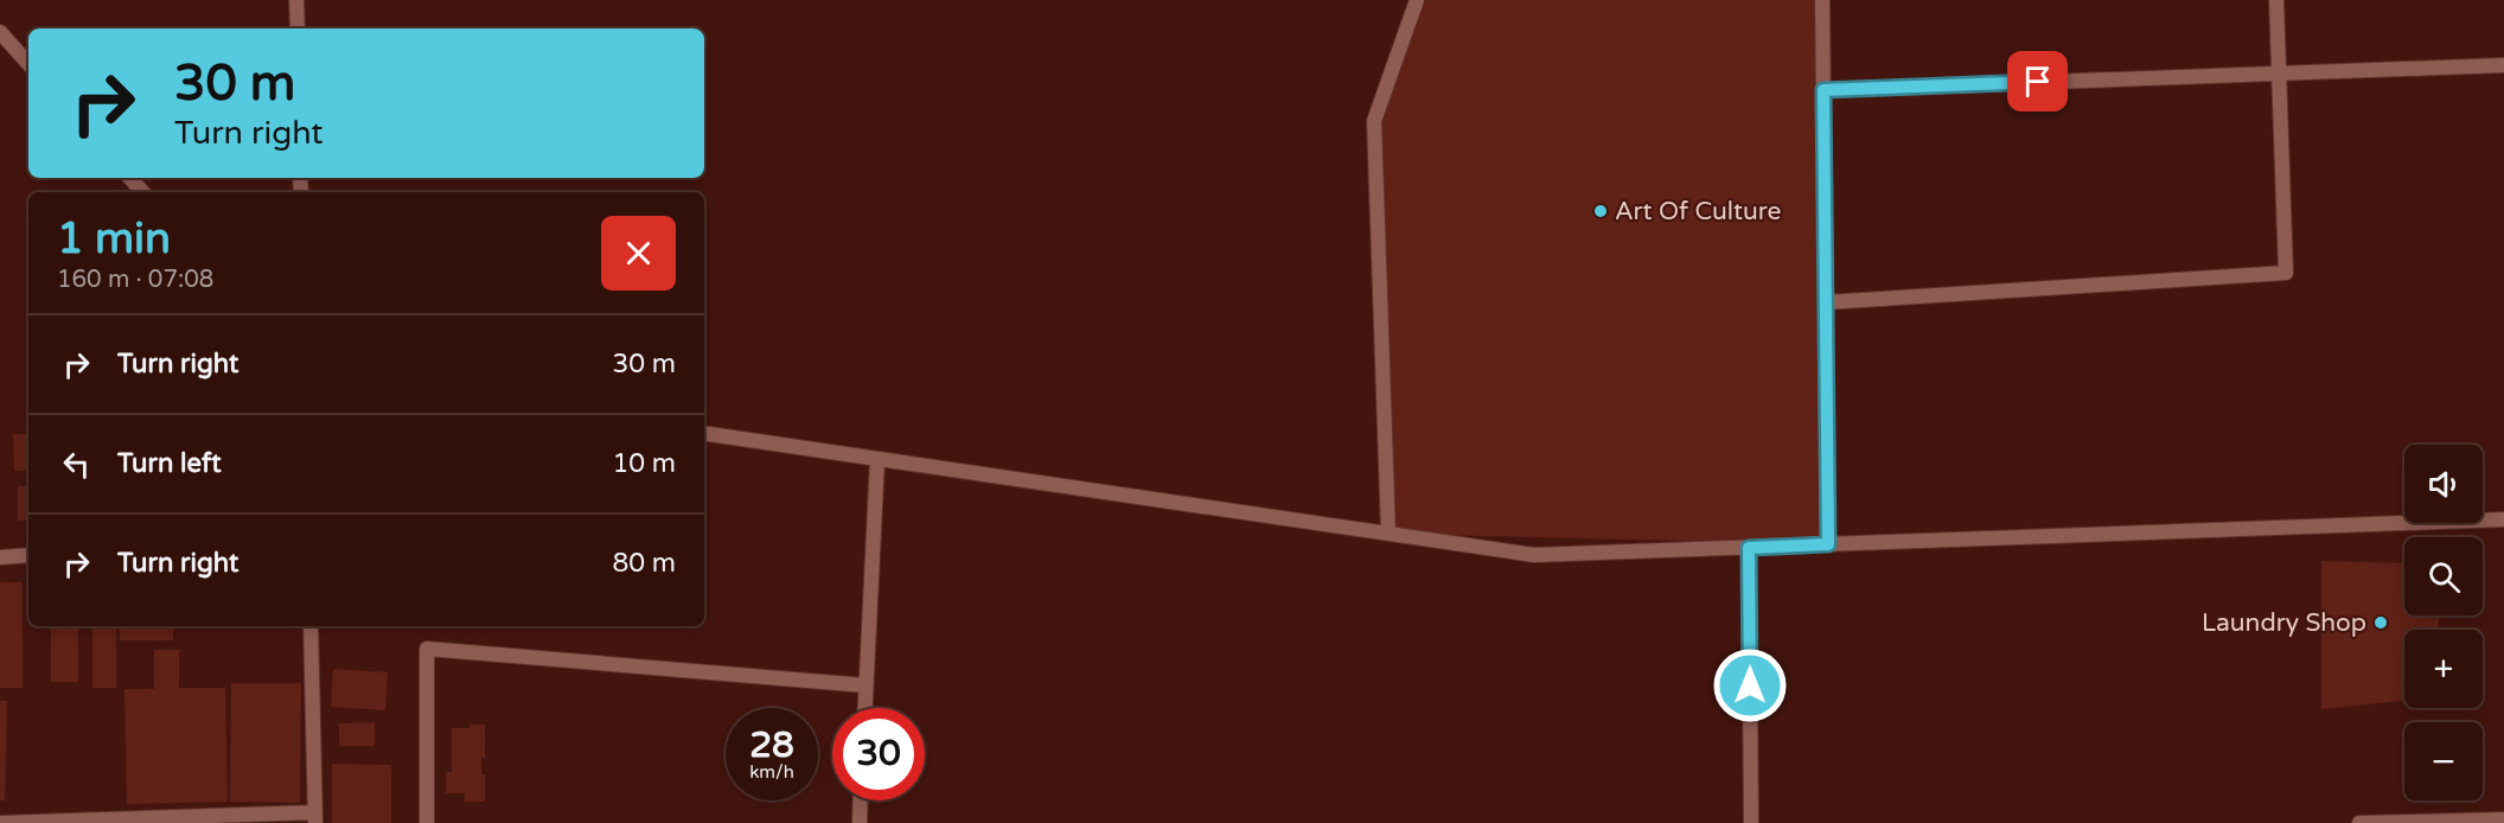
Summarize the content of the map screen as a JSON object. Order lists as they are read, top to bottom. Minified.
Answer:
{"places":["Art Of Culture","Laundry Shop"],"page":{"turn":["30 m","Turn right"],"heading":["1 min","160 m · 07:08"],"list":[{"name":"Turn right","value":"30 m"},{"name":"Turn left","value":"10 m"},{"name":"Turn right","value":"80 m"}],"map_buttons":["+","−"],"speed":"28 km/h","limit":"30"}}
